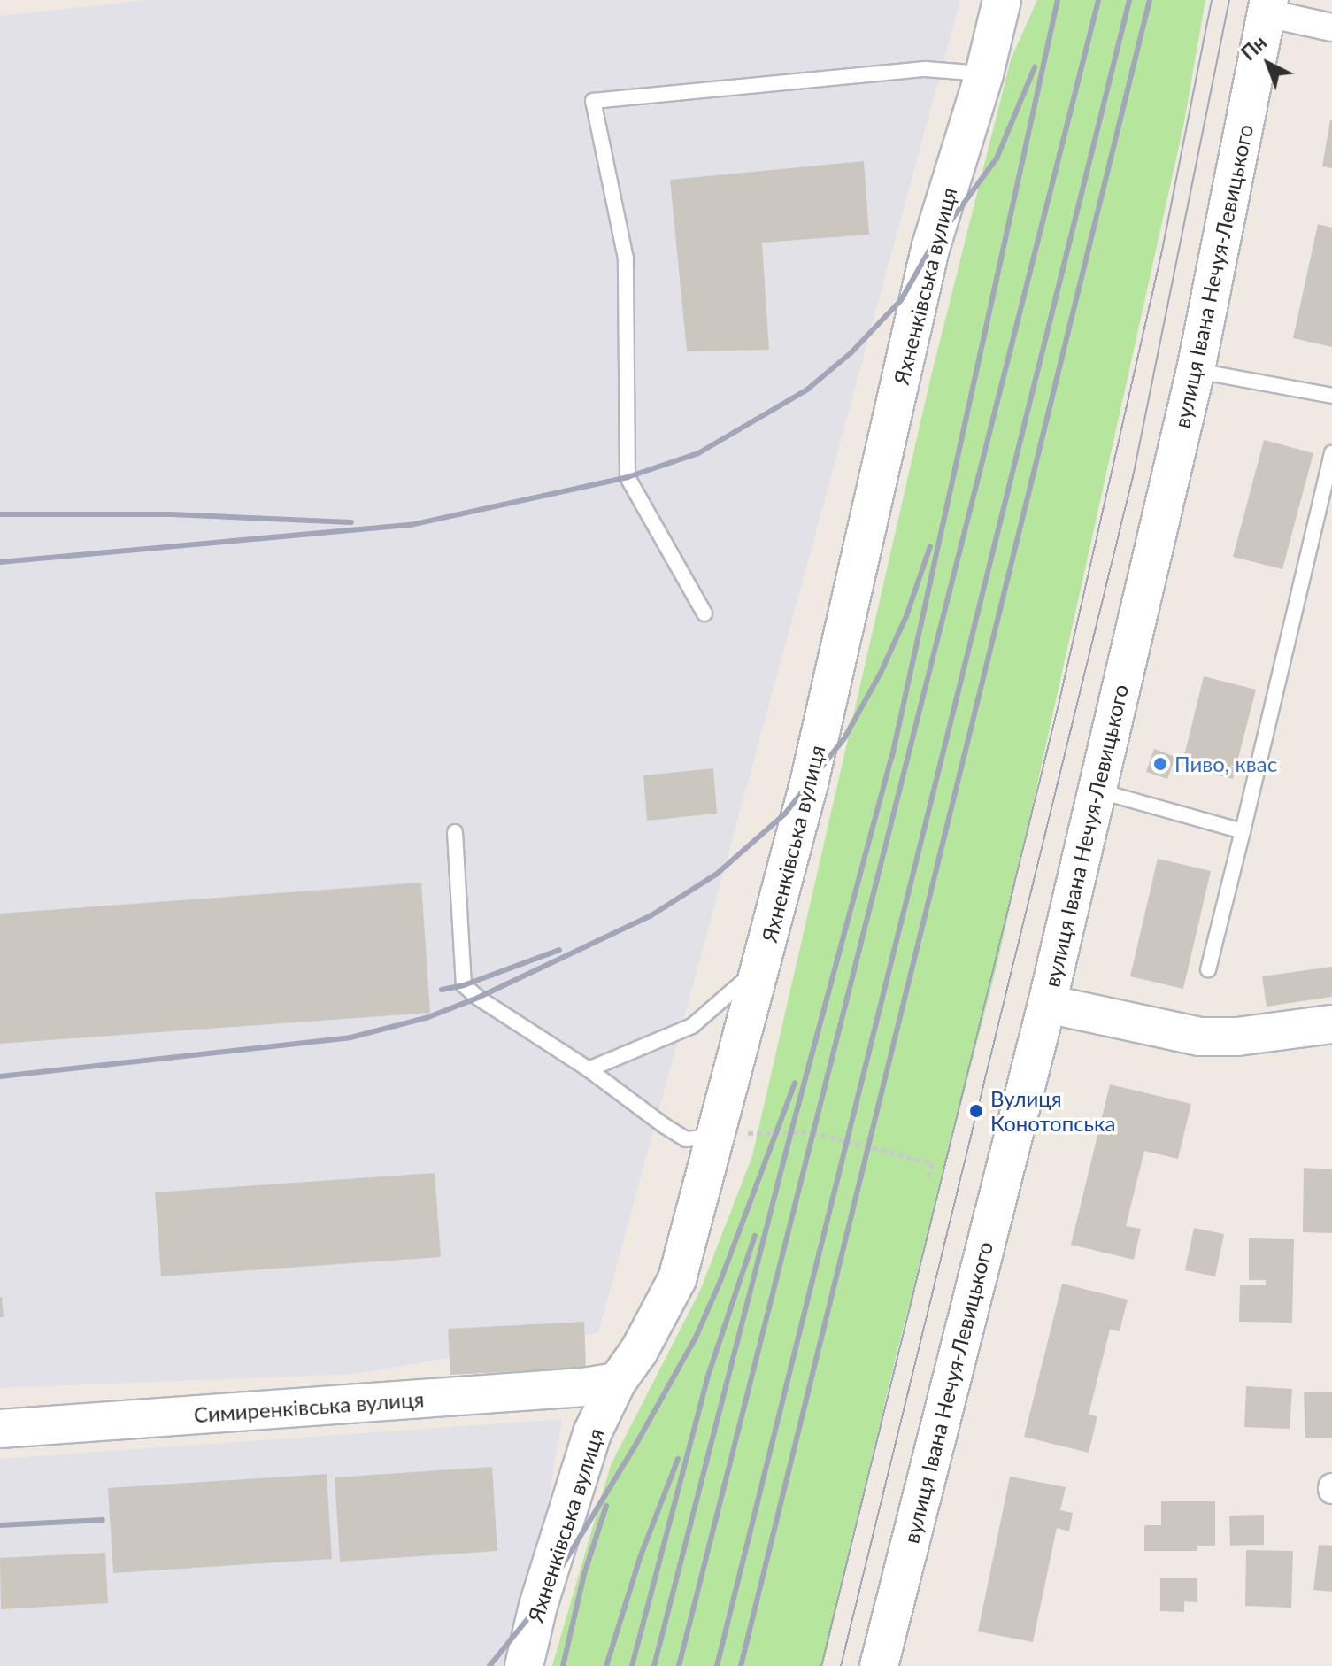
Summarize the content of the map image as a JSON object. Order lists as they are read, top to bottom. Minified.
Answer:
{"streets":{"main road":["вулиця Івана Нечуя-Левицького","Яхненківська вулиця","Симиренківська вулиця"]},"crossings":[["Яхненківська вулиця","Симиренківська вулиця"]],"places":["Пиво, квас","Вулиця Конотопська"],"north":"top left"}
